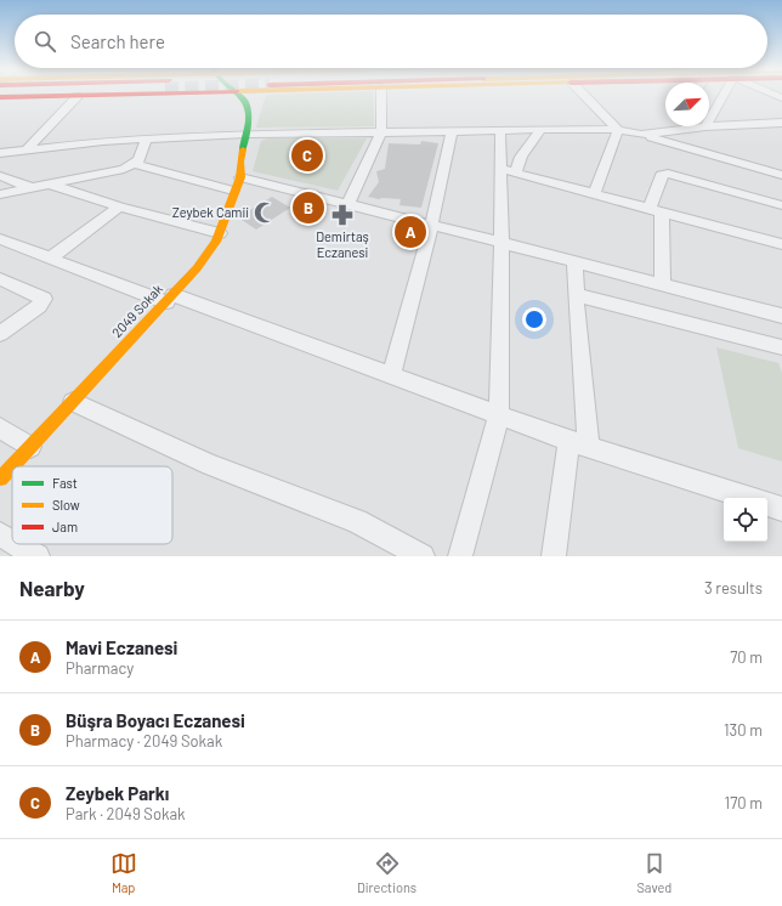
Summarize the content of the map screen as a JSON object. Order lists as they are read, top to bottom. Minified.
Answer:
{"streets":{"main road":["2049 Sokak"]},"places":{"mosque":["Zeybek Camii"],"pharmacy":["Demirtaş Eczanesi"]},"legend":["Fast","Slow","Jam"],"north":"top right","page":{"search":"Search here","pins":["C","B","A"],"heading":["Nearby","3 results"],"list":[{"mark":"A","name":"Mavi Eczanesi","note":"Pharmacy","value":"70 m"},{"mark":"B","name":"Büşra Boyacı Eczanesi","note":"Pharmacy · 2049 Sokak","value":"130 m"},{"mark":"C","name":"Zeybek Parkı","note":"Park · 2049 Sokak","value":"170 m"}],"nav":["Map","Directions","Saved"]}}
